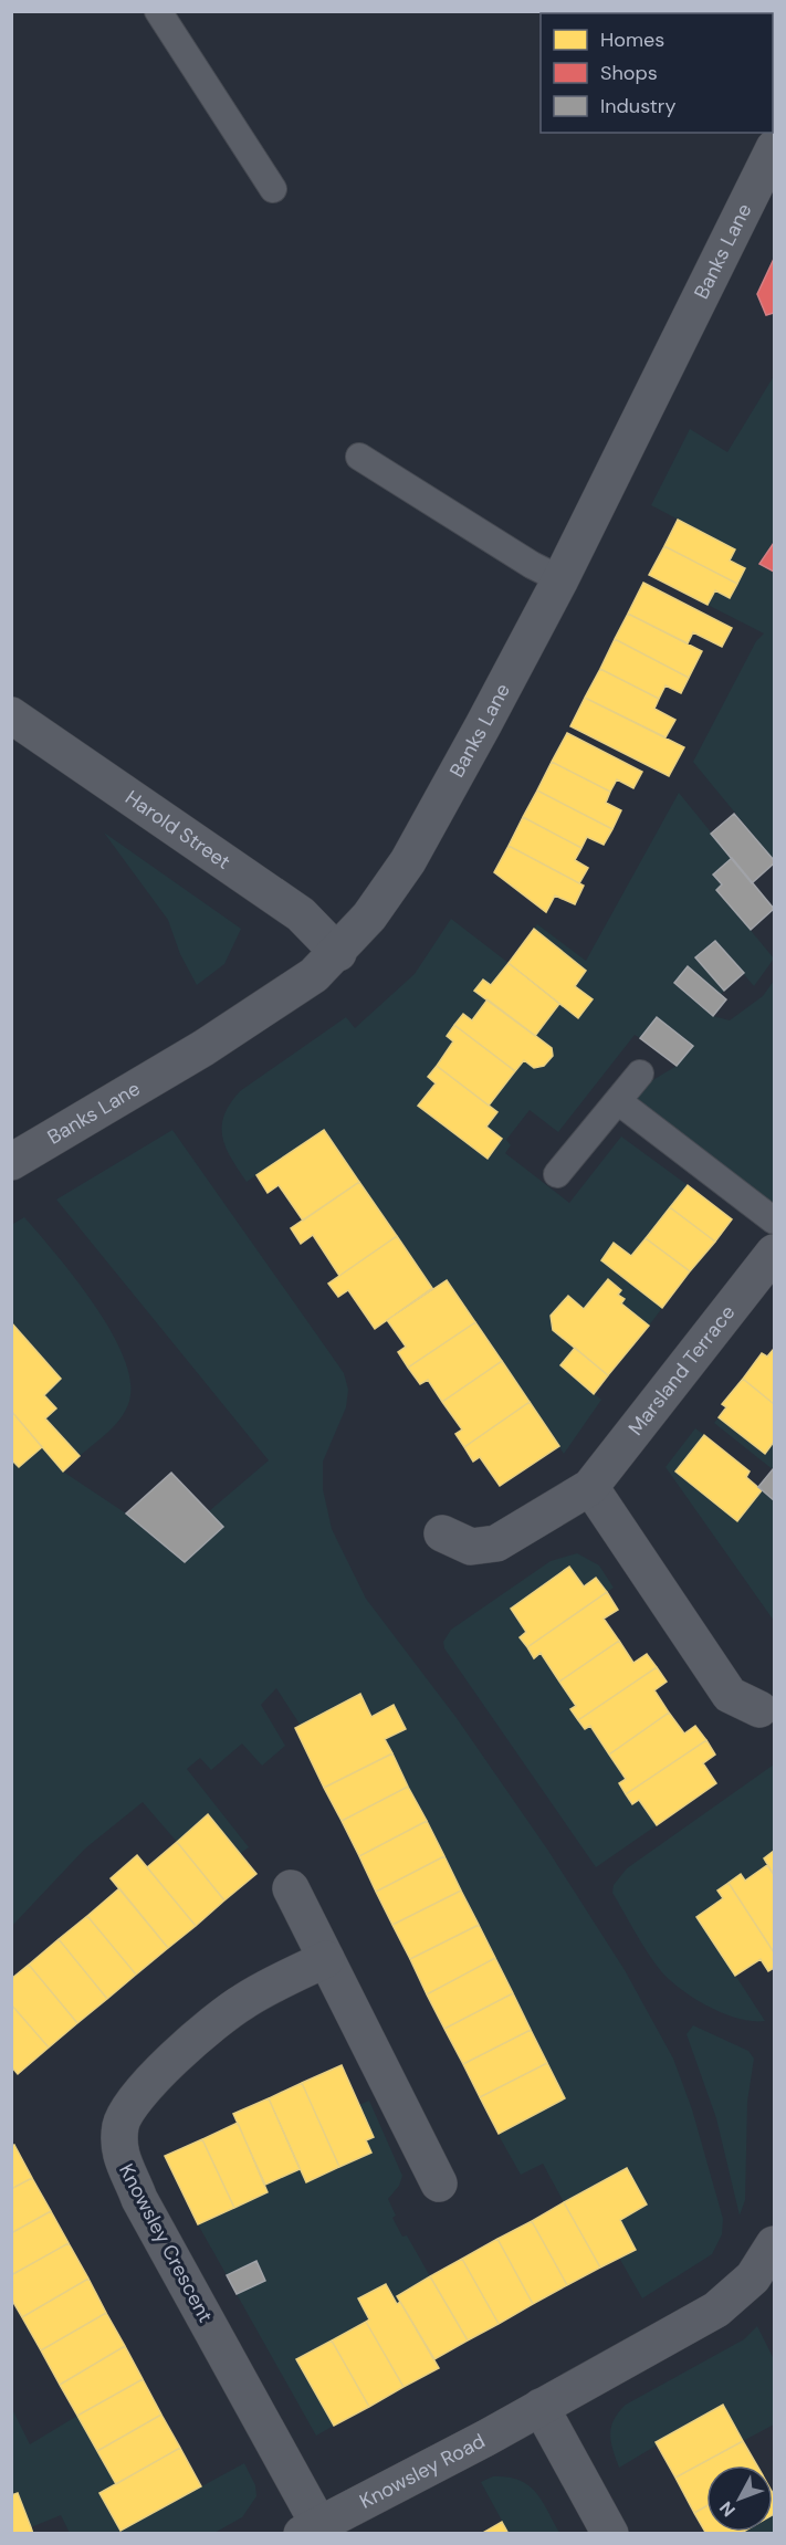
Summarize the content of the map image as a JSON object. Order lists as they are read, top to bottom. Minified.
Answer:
{"streets":{"street":["Banks Lane","Harold Street","Marsland Terrace","Knowsley Crescent","Knowsley Road"]},"crossings":[["Banks Lane","Harold Street"],["Knowsley Crescent","Knowsley Road"]],"legend":["Homes","Shops","Industry"],"north":"bottom left"}
